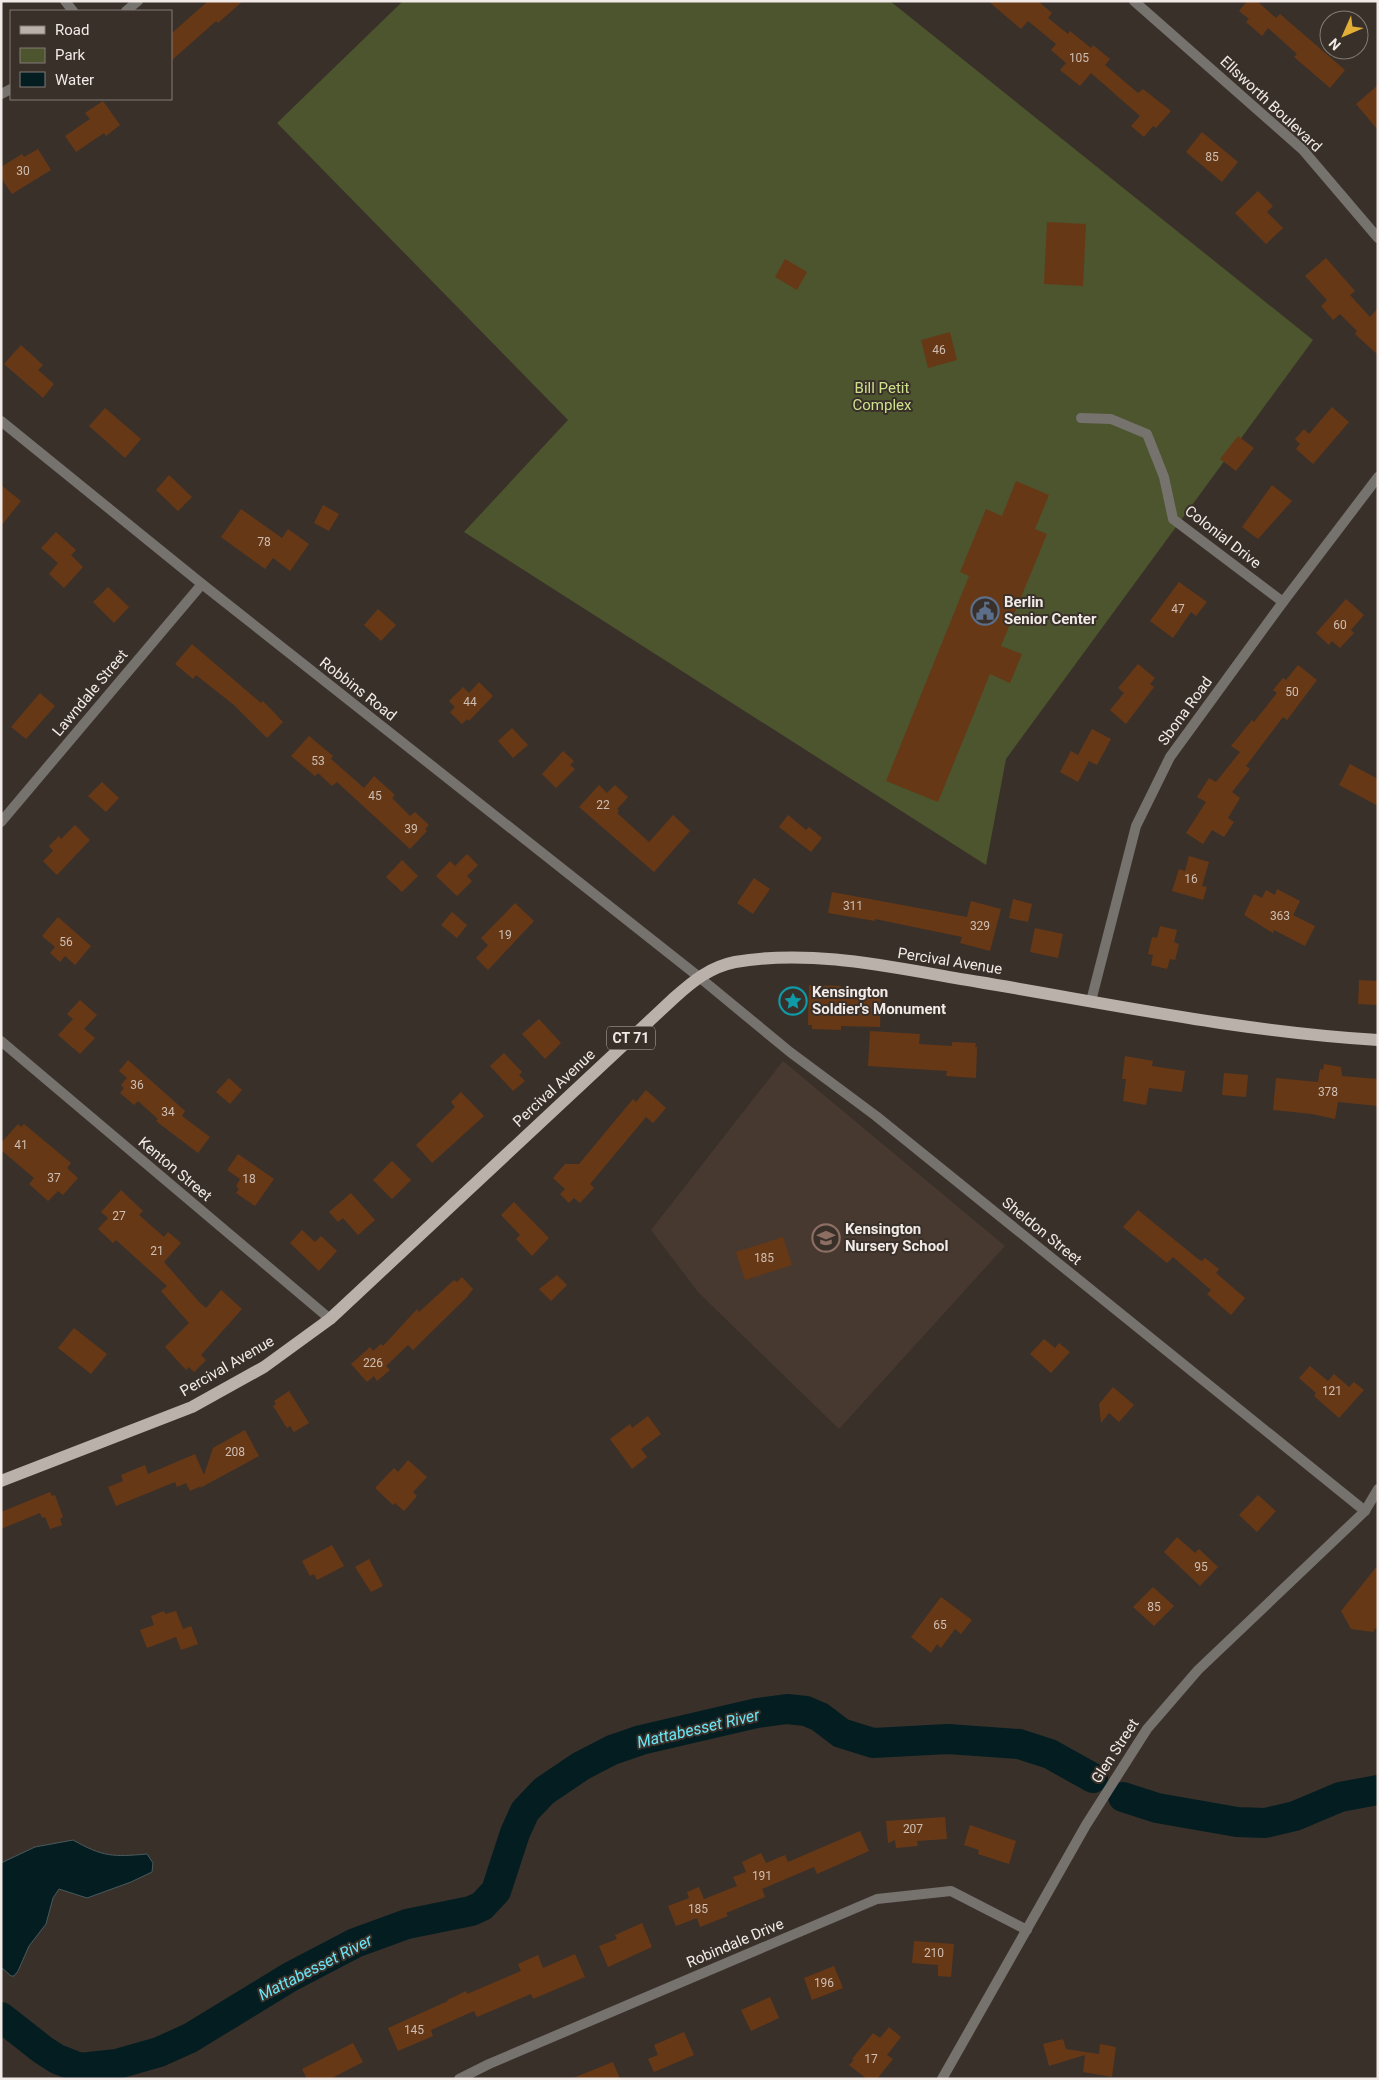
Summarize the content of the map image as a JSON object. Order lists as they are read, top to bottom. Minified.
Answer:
{"streets":{"main road":["Percival Avenue","CT 71"],"street":["Ellsworth Boulevard","Colonial Drive","Robbins Road","Lawndale Street","Sbona Road","Kenton Street","Sheldon Street","Glen Street","Robindale Drive"]},"crossings":[["Colonial Drive","Sbona Road"],["Robbins Road","Lawndale Street"],["Robbins Road","Percival Avenue"],["Robbins Road","Sheldon Street"],["Sbona Road","Percival Avenue"],["Percival Avenue","Kenton Street"],["Percival Avenue","Sheldon Street"],["Sheldon Street","Glen Street"],["Glen Street","Robindale Drive"]],"water":["Mattabesset River"],"parks":["Bill Petit Complex"],"places":{"public building":["Berlin Senior Center"],"place":["Kensington Soldier's Monument"],"school or university":["Kensington Nursery School"]},"house_numbers":["105","85","30","46","78","47","60","50","44","53","45","22","39","16","311","363","329","19","56","36","378","34","41","37","18","27","21","185","226","121","208","95","85","65","207","191","185","210","196","145","17"],"legend":["Road","Park","Water"],"north":"bottom left"}
